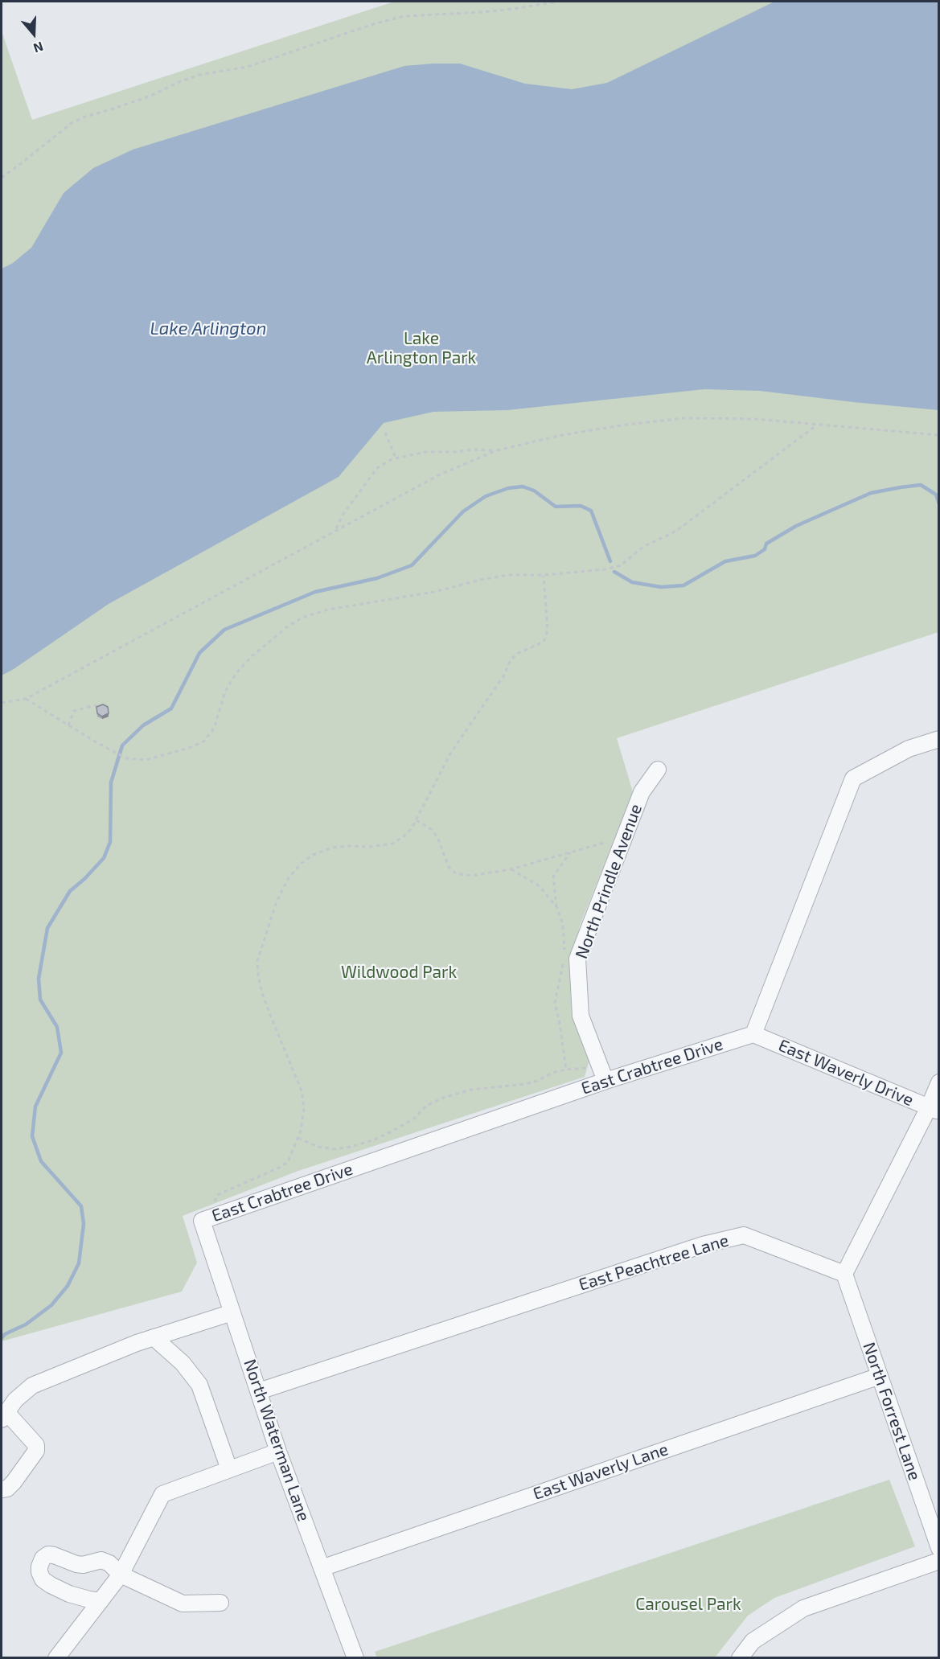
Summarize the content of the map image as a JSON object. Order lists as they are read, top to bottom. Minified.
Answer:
{"streets":{"street":["North Prindle Avenue","East Crabtree Drive","East Waverly Drive","East Peachtree Lane","North Forrest Lane","North Waterman Lane","East Waverly Lane"]},"crossings":[["North Prindle Avenue","East Crabtree Drive"],["East Crabtree Drive","East Waverly Drive"],["East Crabtree Drive","North Waterman Lane"],["East Peachtree Lane","North Forrest Lane"],["East Peachtree Lane","North Waterman Lane"],["North Forrest Lane","East Waverly Lane"],["North Waterman Lane","East Waverly Lane"]],"water":["Lake Arlington"],"parks":["Lake Arlington Park","Wildwood Park","Carousel Park"],"north":"bottom"}
